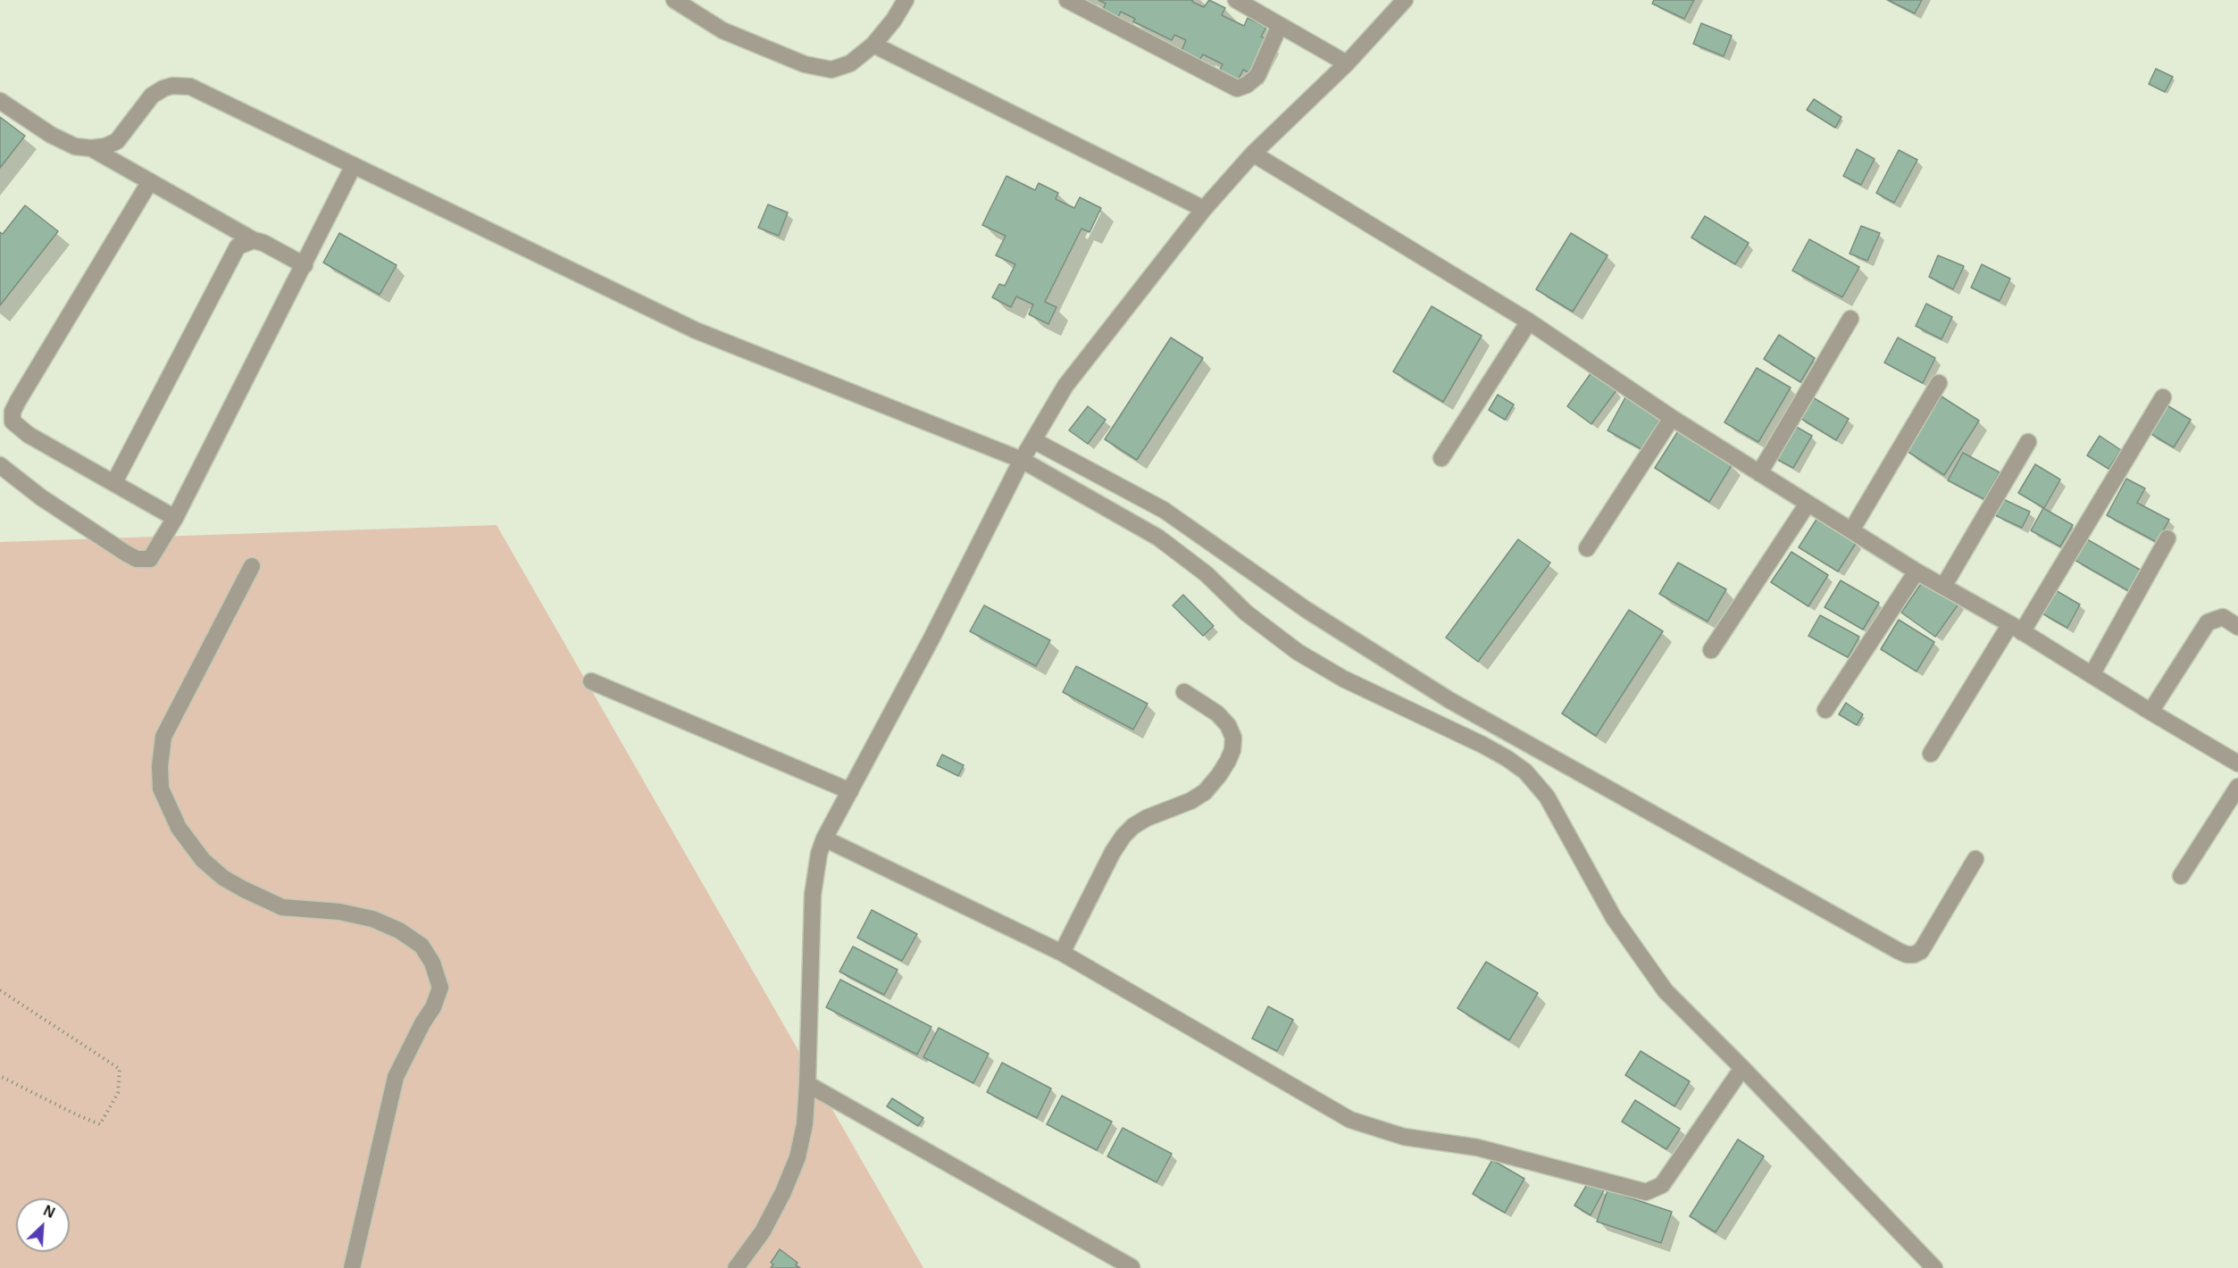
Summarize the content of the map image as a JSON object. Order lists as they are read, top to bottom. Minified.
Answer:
{"north":"top right"}
